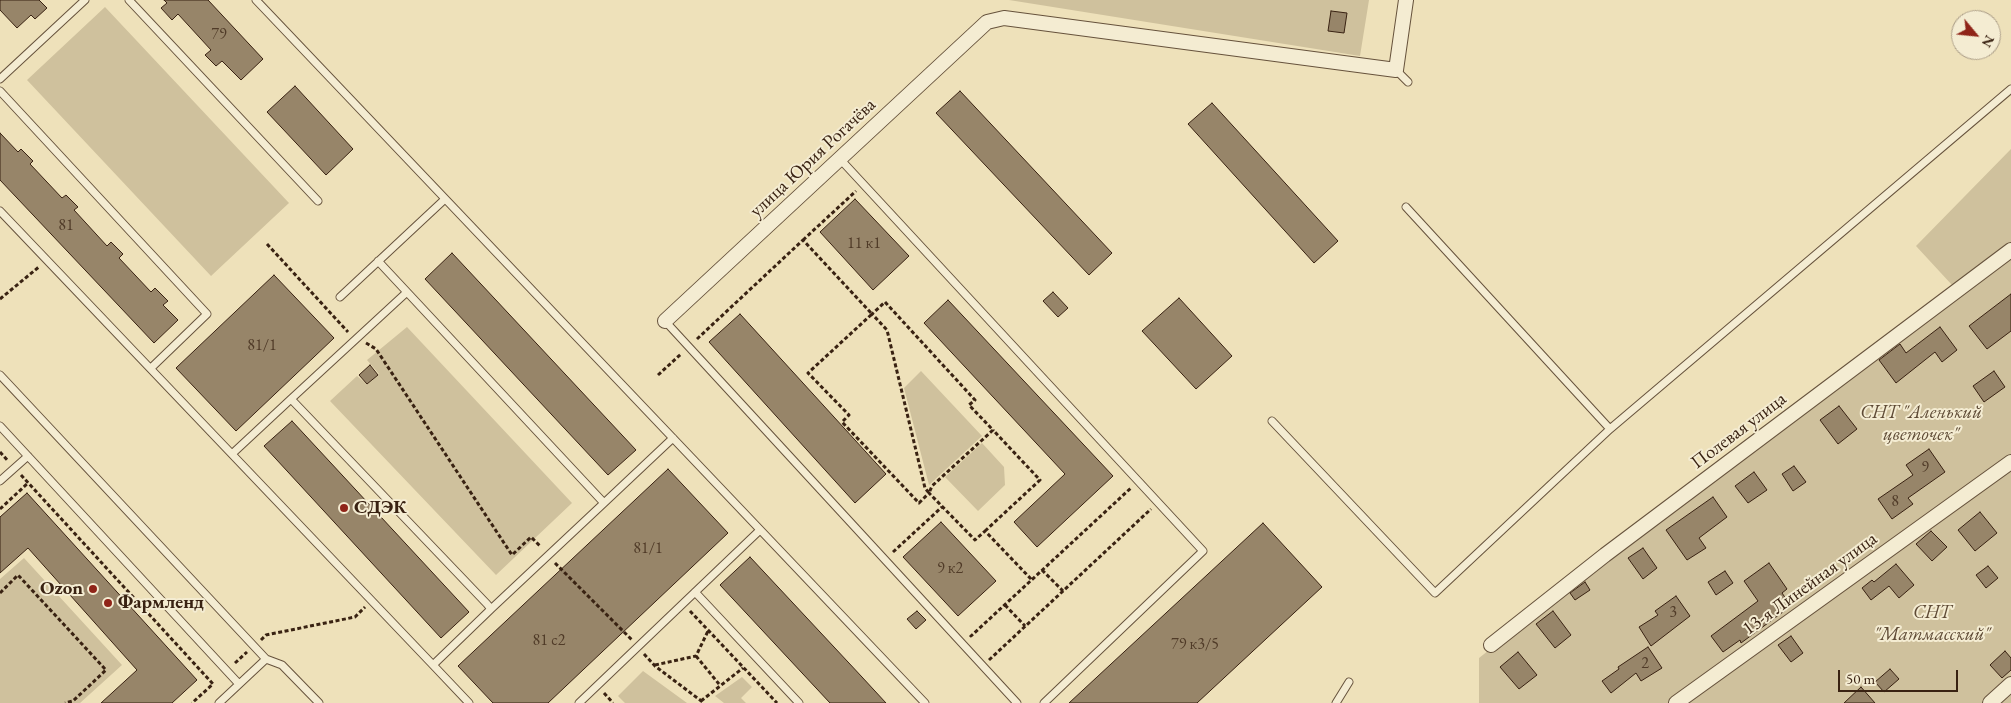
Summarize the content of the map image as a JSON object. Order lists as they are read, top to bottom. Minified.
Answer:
{"streets":{"street":["улица Юрия Рогачёва","Полевая улица","13-я Линейная улица"]},"parks":["СНТ \"Аленький цветочек\"","СНТ \"Матмасский\""],"places":["СДЭК","Ozon","Фармленд"],"house_numbers":["79","81","11 к1","81/1","9","8","81/1","9 к2","3","81 с2","79 к3/5","2"],"scale_bar":"50 m","north":"bottom right"}
